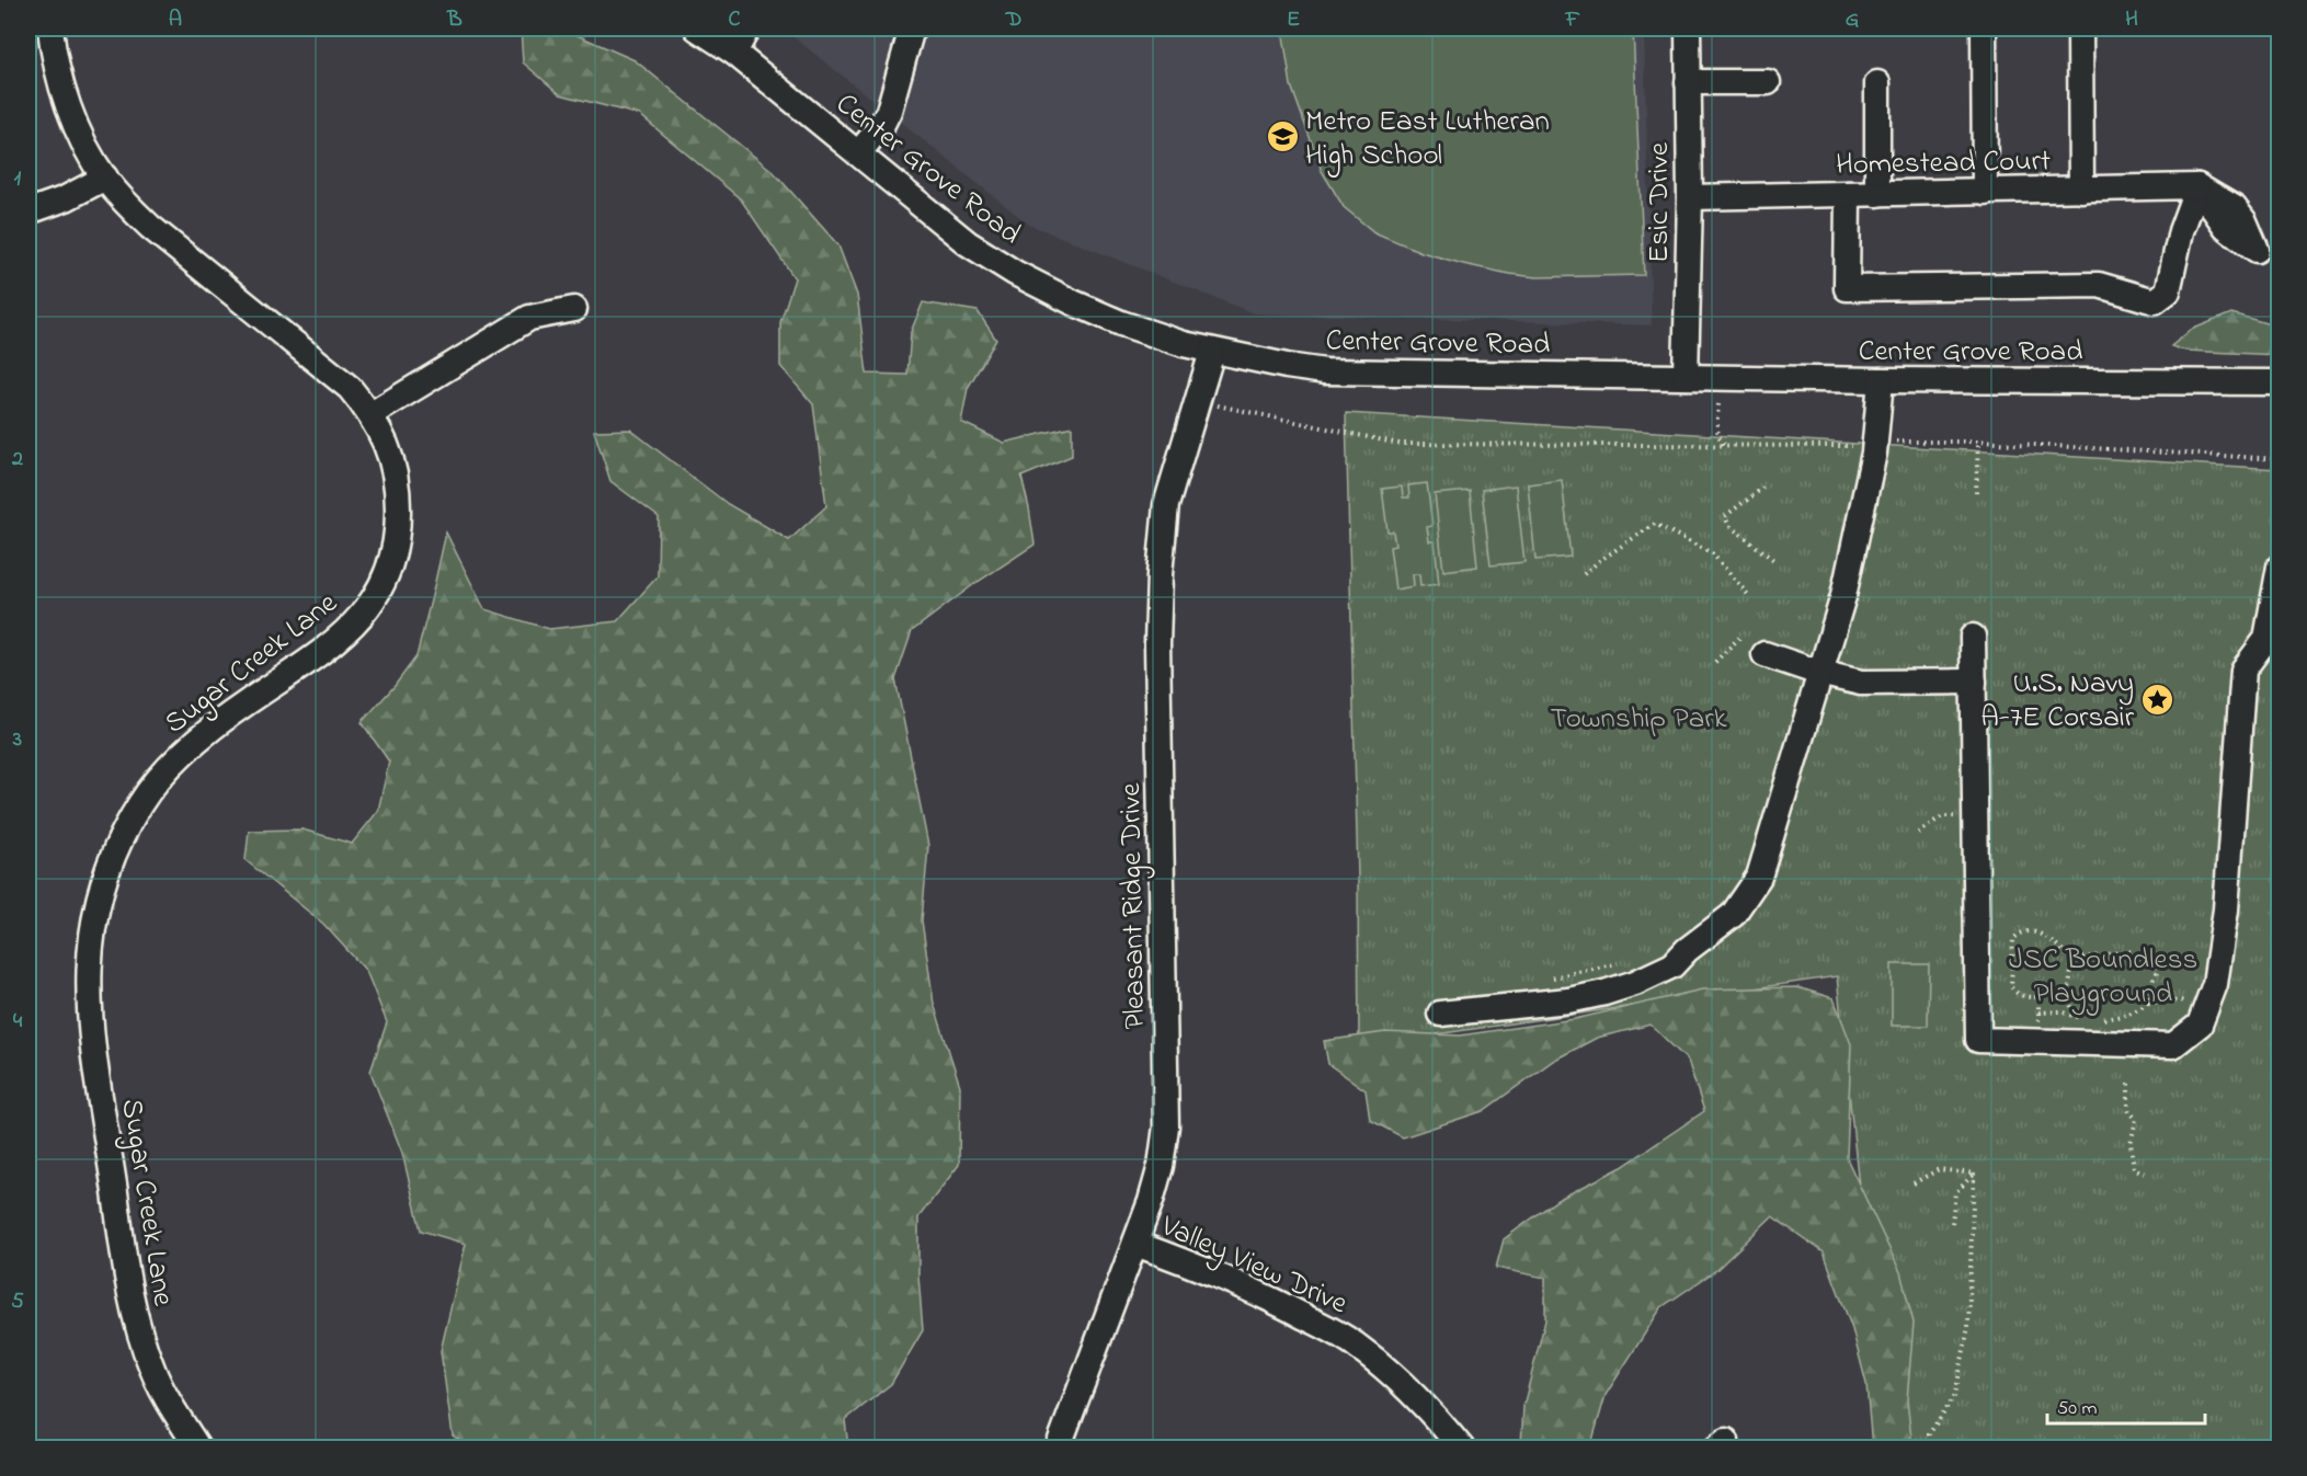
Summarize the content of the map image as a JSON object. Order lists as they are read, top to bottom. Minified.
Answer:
{"streets":{"street":["Homestead Court","Center Grove Road","Esic Drive","Sugar Creek Lane","Pleasant Ridge Drive","Valley View Drive"]},"crossings":[["Homestead Court","Esic Drive"],["Center Grove Road","Esic Drive"],["Center Grove Road","Pleasant Ridge Drive"],["Pleasant Ridge Drive","Valley View Drive"]],"parks":["Township Park","JSC Boundless Playground"],"places":{"school or university":["Metro East Lutheran High School"],"place":["U.S. Navy A-7E Corsair"]},"scale_bar":"50 m","grid":{"columns":["A","B","C","D","E","F","G","H"],"rows":["1","2","3","4","5"]}}
